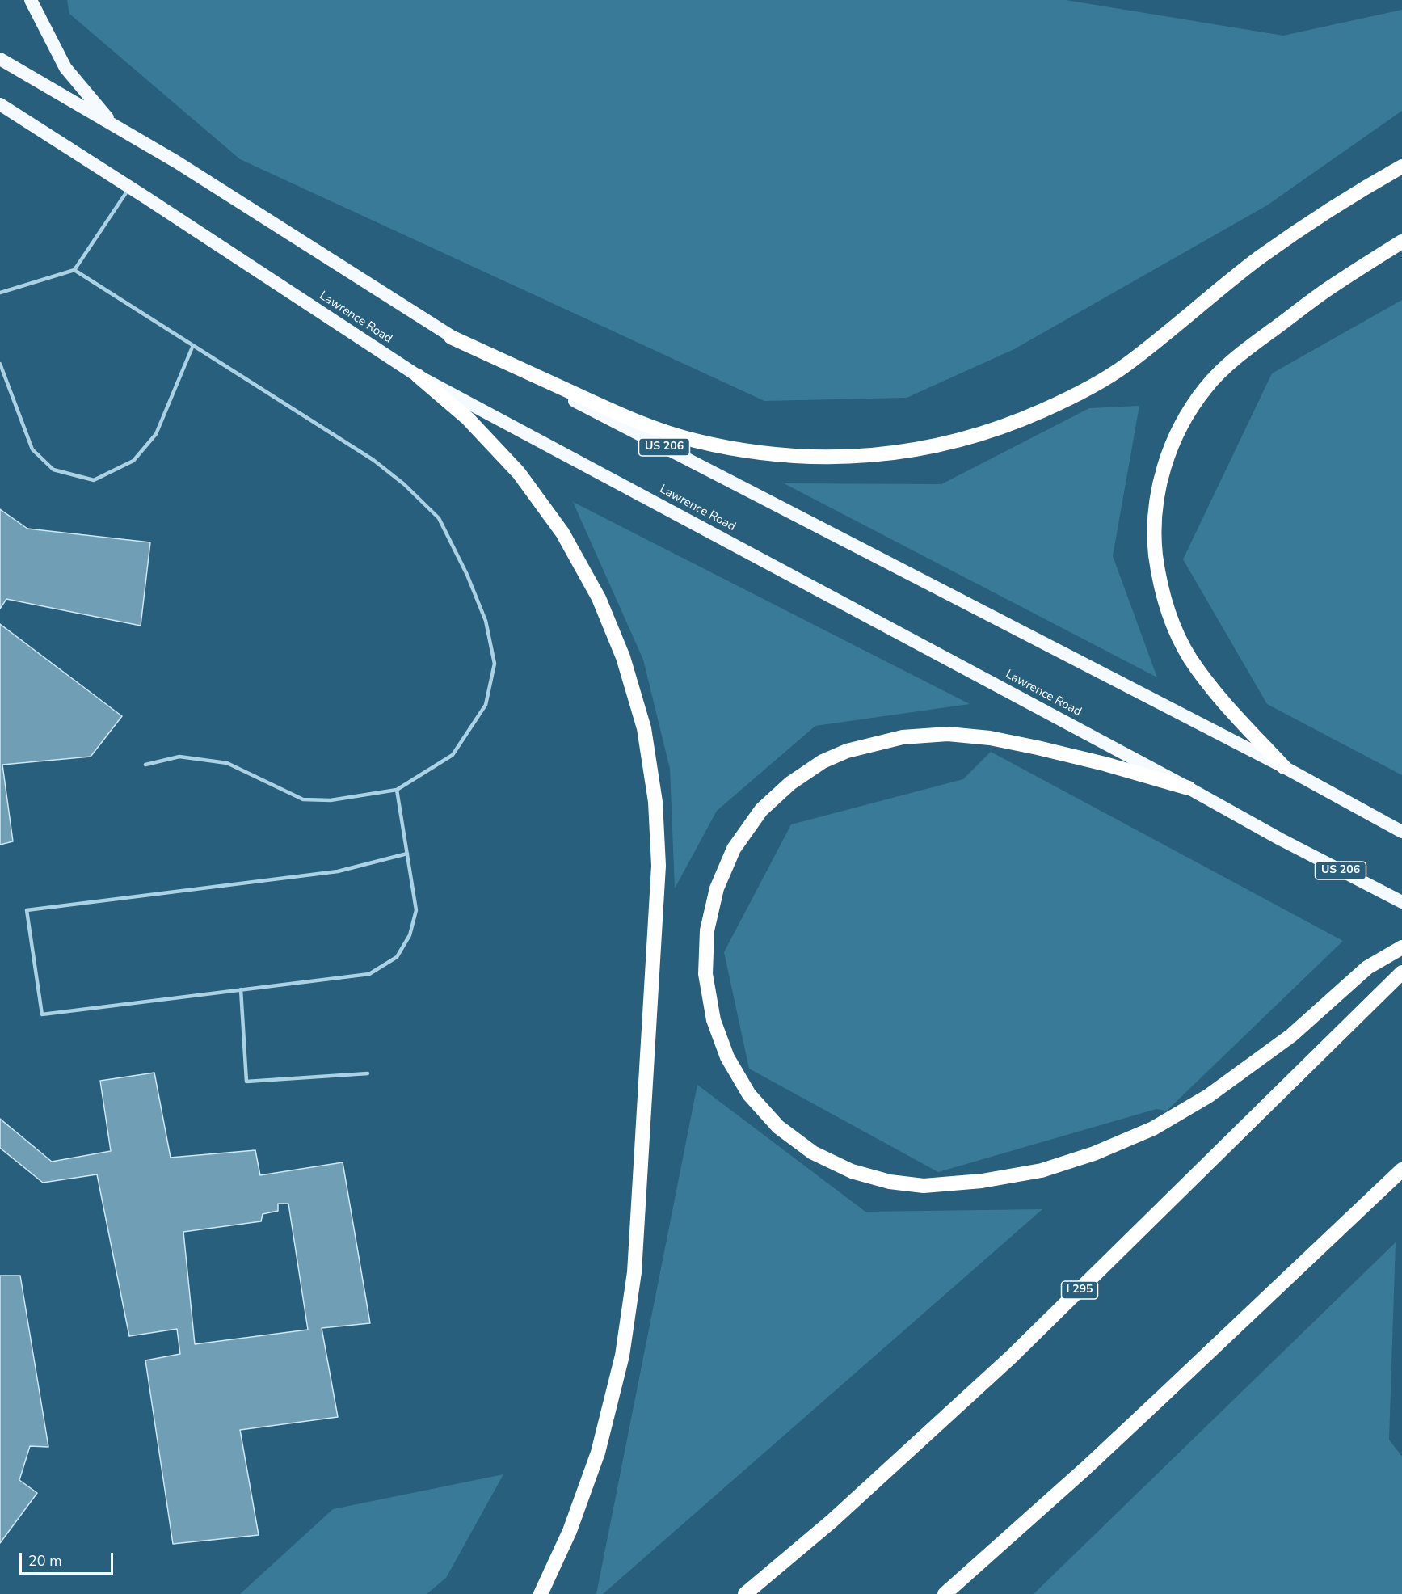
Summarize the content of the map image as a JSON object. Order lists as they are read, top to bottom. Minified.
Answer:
{"streets":{"highway":["Lawrence Road","US 206","I 295"]},"scale_bar":"20 m"}
